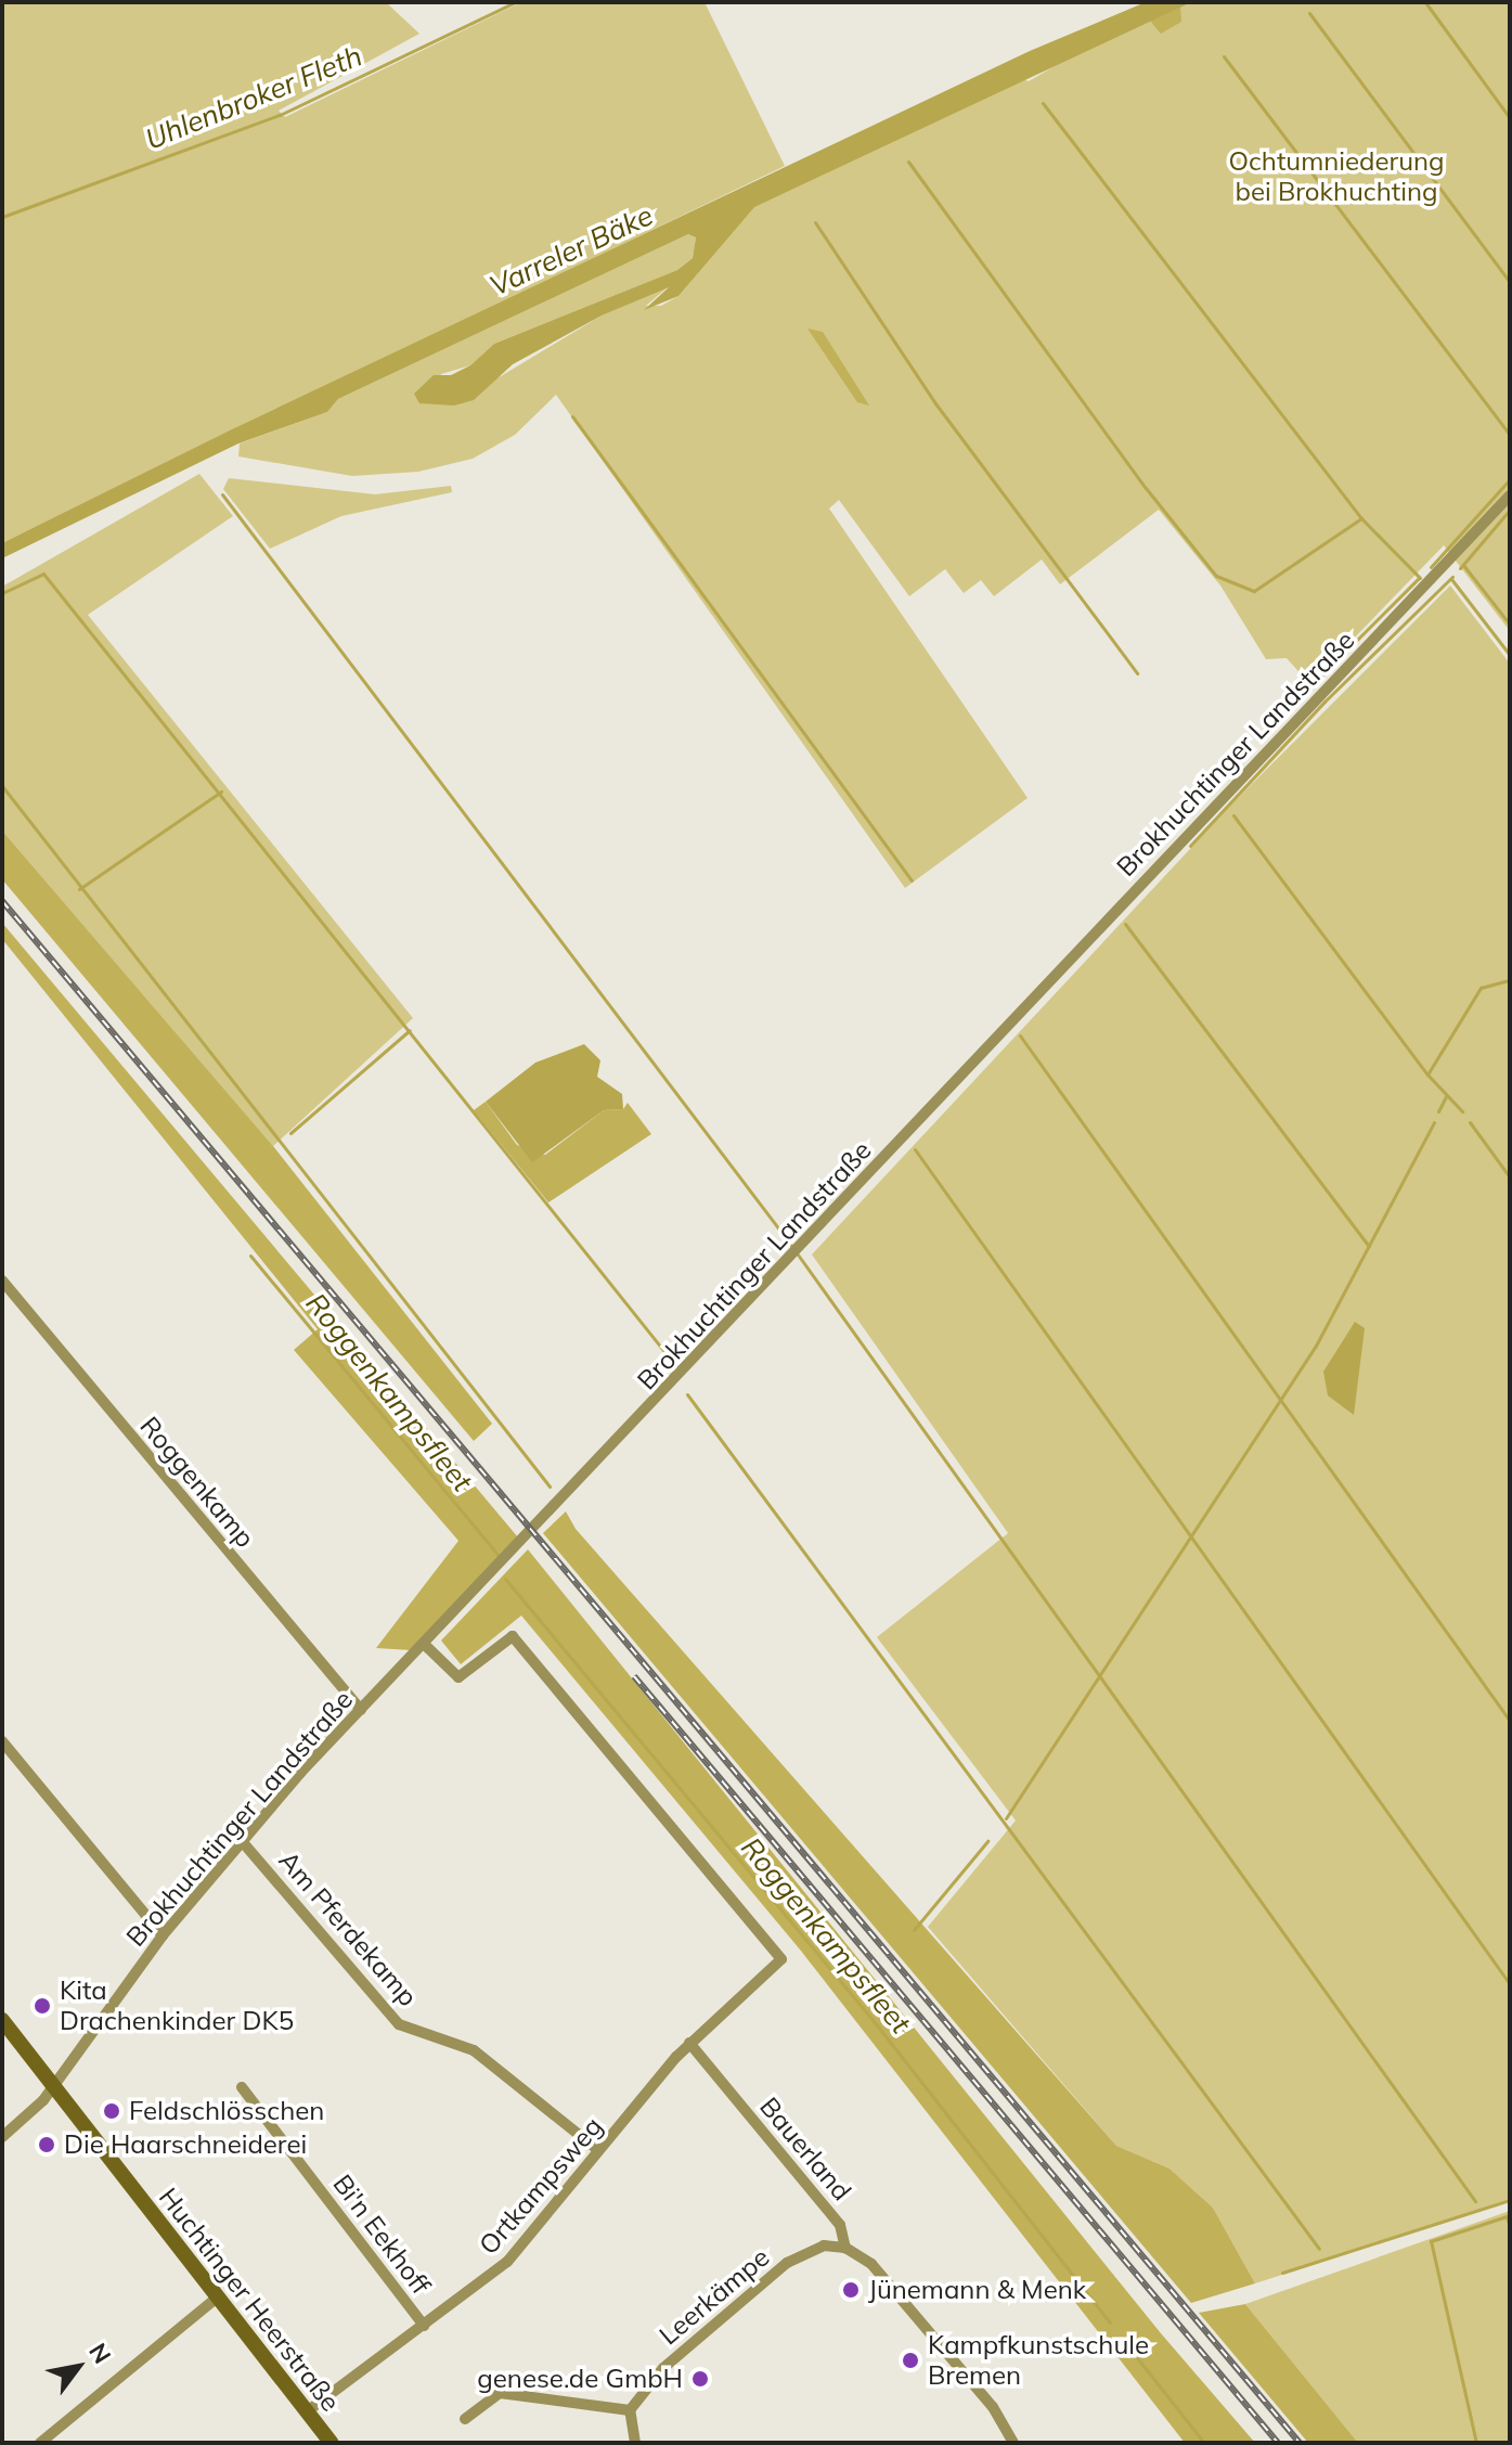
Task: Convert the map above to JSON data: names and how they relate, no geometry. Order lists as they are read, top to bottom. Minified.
{"streets":{"main road":["Huchtinger Heerstraße"],"street":["Brokhuchtinger Landstraße","Roggenkamp","Am Pferdekamp","Bauerland","Ortkampsweg","Bi'n Eekhoff","Leerkämpe"]},"crossings":[["Brokhuchtinger Landstraße","Roggenkamp"],["Brokhuchtinger Landstraße","Am Pferdekamp"],["Brokhuchtinger Landstraße","Ortkampsweg"],["Brokhuchtinger Landstraße","Huchtinger Heerstraße"],["Am Pferdekamp","Ortkampsweg"],["Bauerland","Ortkampsweg"],["Bauerland","Leerkämpe"],["Ortkampsweg","Bi'n Eekhoff"],["Ortkampsweg","Huchtinger Heerstraße"]],"water":["Uhlenbroker Fleth","Varreler Bäke","Roggenkampsfleet"],"parks":["Ochtumniederung bei Brokhuchting"],"places":["Kita Drachenkinder DK5","Feldschlösschen","Die Haarschneiderei","Jünemann & Menk","Kampfkunstschule Bremen","genese.de GmbH"],"north":"top right"}
